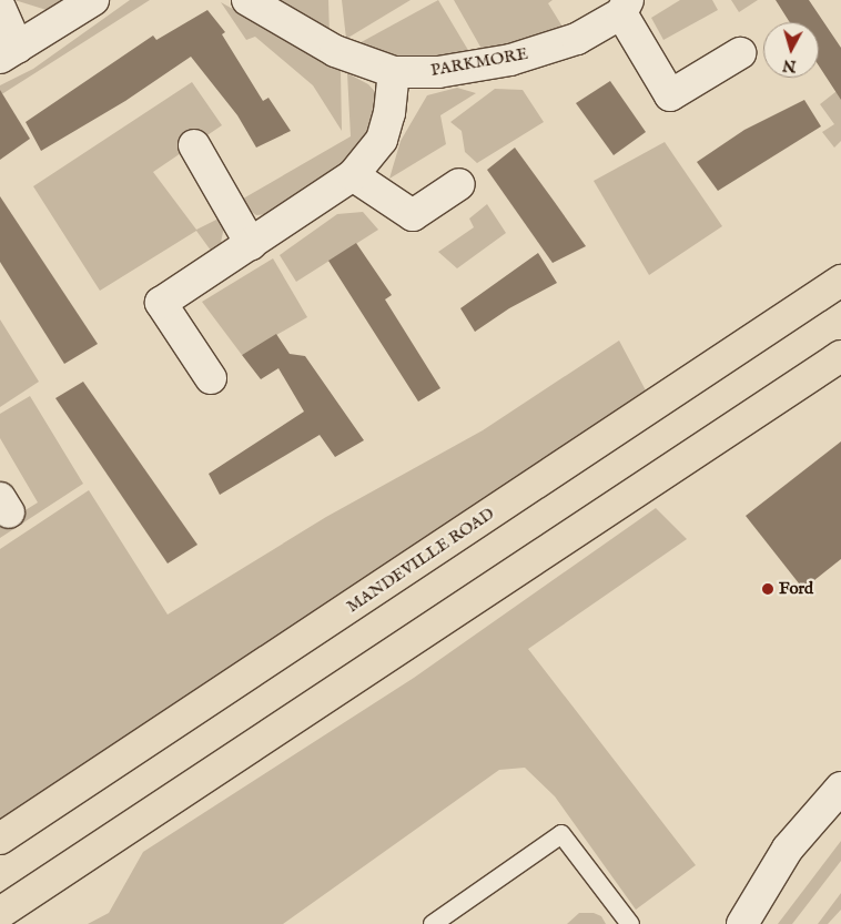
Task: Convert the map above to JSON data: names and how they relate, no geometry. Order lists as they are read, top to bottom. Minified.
{"streets":{"main road":["MANDEVILLE ROAD"],"street":["PARKMORE"]},"places":["Ford"],"north":"bottom"}
